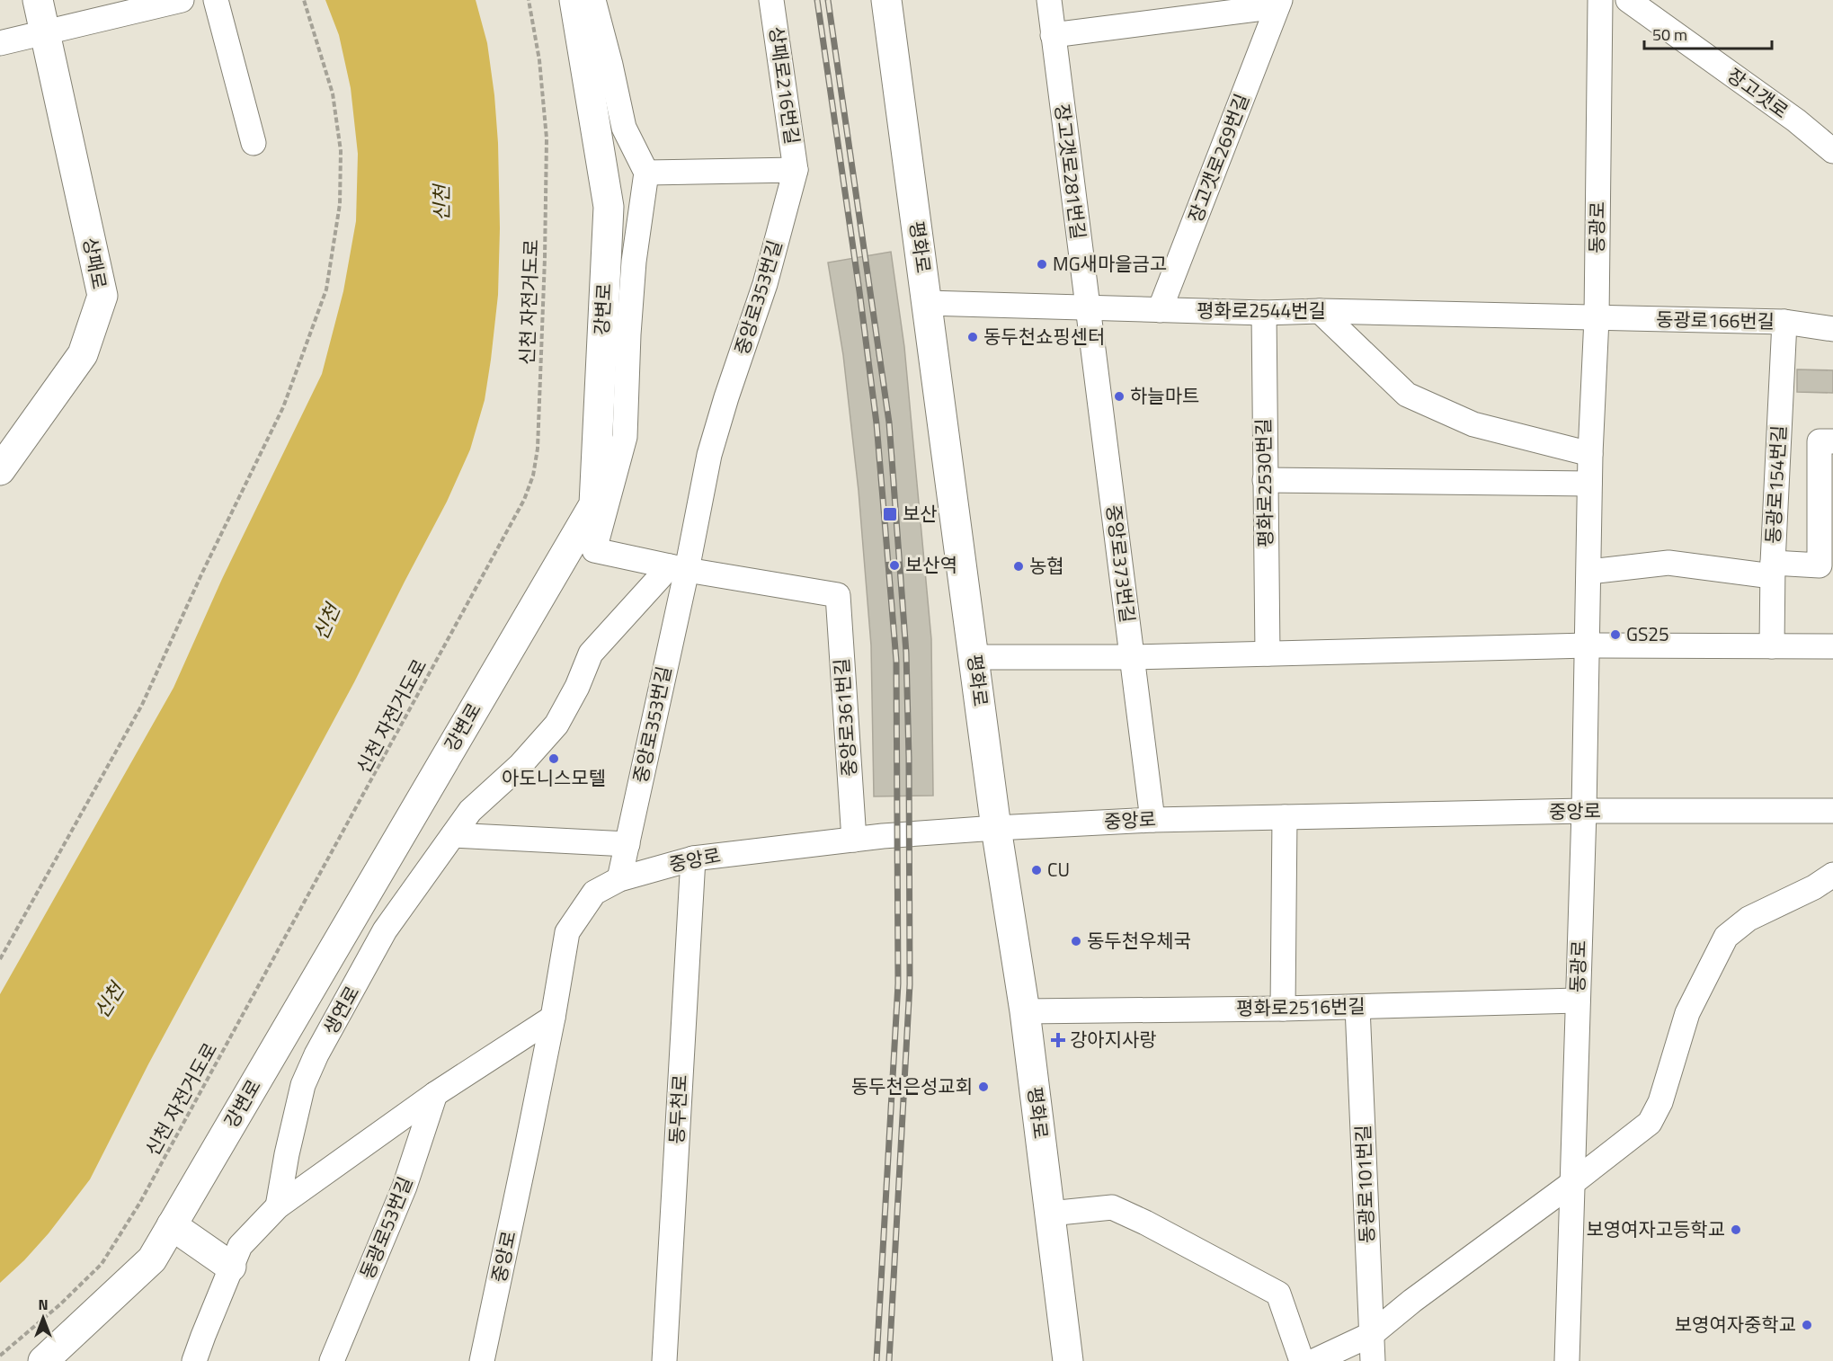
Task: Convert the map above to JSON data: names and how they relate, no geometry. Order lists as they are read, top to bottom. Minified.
{"streets":{"main road":["평화로","상패로","강변로"],"street":["상패로216번길","장고갯로","장고갯로269번길","장고갯로281번길","동광로","중앙로353번길","평화로2544번길","동광로166번길","평화로2530번길","동광로154번길","중앙로373번길","중앙로361번길","중앙로","평화로2516번길","생연로","동두천로","동광로101번길","동광로53번길"],"path":["신천 자전거도로"]},"crossings":[["상패로216번길","중앙로353번길"],["장고갯로269번길","장고갯로281번길"],["장고갯로269번길","평화로2544번길"],["장고갯로281번길","평화로2544번길"],["장고갯로281번길","중앙로373번길"],["동광로","평화로2544번길"],["동광로","동광로166번길"],["동광로","중앙로"],["동광로","평화로2516번길"],["평화로","평화로2544번길"],["평화로","중앙로"],["평화로","평화로2516번길"],["중앙로353번길","중앙로361번길"],["중앙로353번길","중앙로"],["평화로2544번길","동광로166번길"],["평화로2544번길","평화로2530번길"],["평화로2544번길","중앙로373번길"],["동광로166번길","동광로154번길"],["중앙로373번길","중앙로"],["중앙로361번길","중앙로"],["중앙로","동두천로"],["평화로2516번길","동광로101번길"]],"water":["신천"],"places":{"other":["MG새마을금고","동두천쇼핑센터","하늘마트","보산역","농협","GS25","아도니스모텔","CU","동두천우체국","동두천은성교회","보영여자고등학교","보영여자중학교"],"transit":["보산"],"health":["강아지사랑"]},"scale_bar":"50 m","north":"top"}
